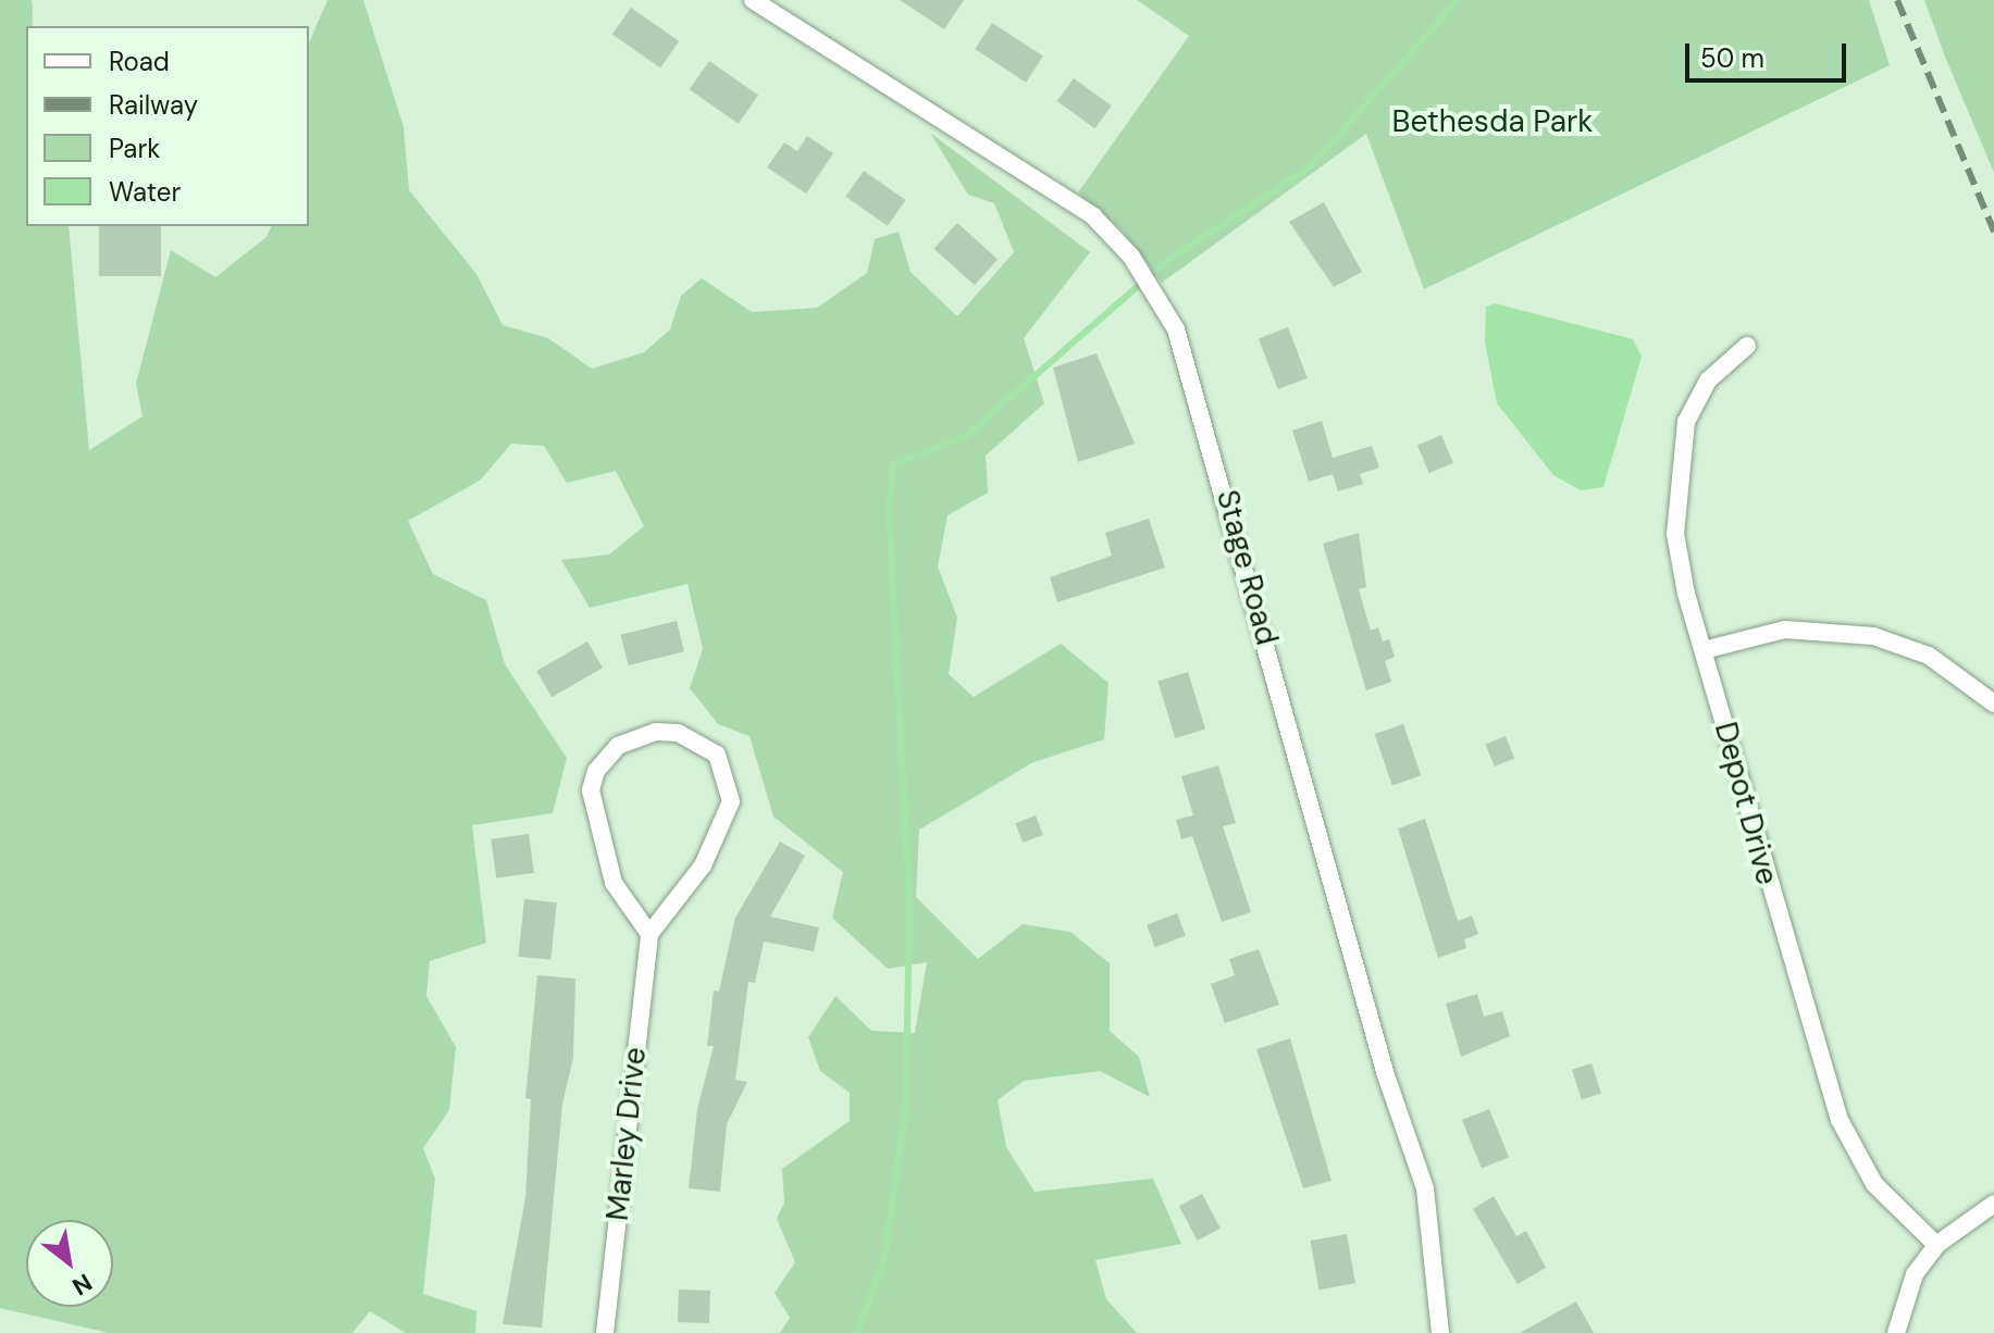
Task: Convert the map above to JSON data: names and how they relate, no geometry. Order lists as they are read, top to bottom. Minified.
{"streets":{"street":["Stage Road","Depot Drive","Marley Drive"]},"parks":["Bethesda Park"],"legend":["Road","Railway","Park","Water"],"scale_bar":"50 m","north":"bottom right"}
